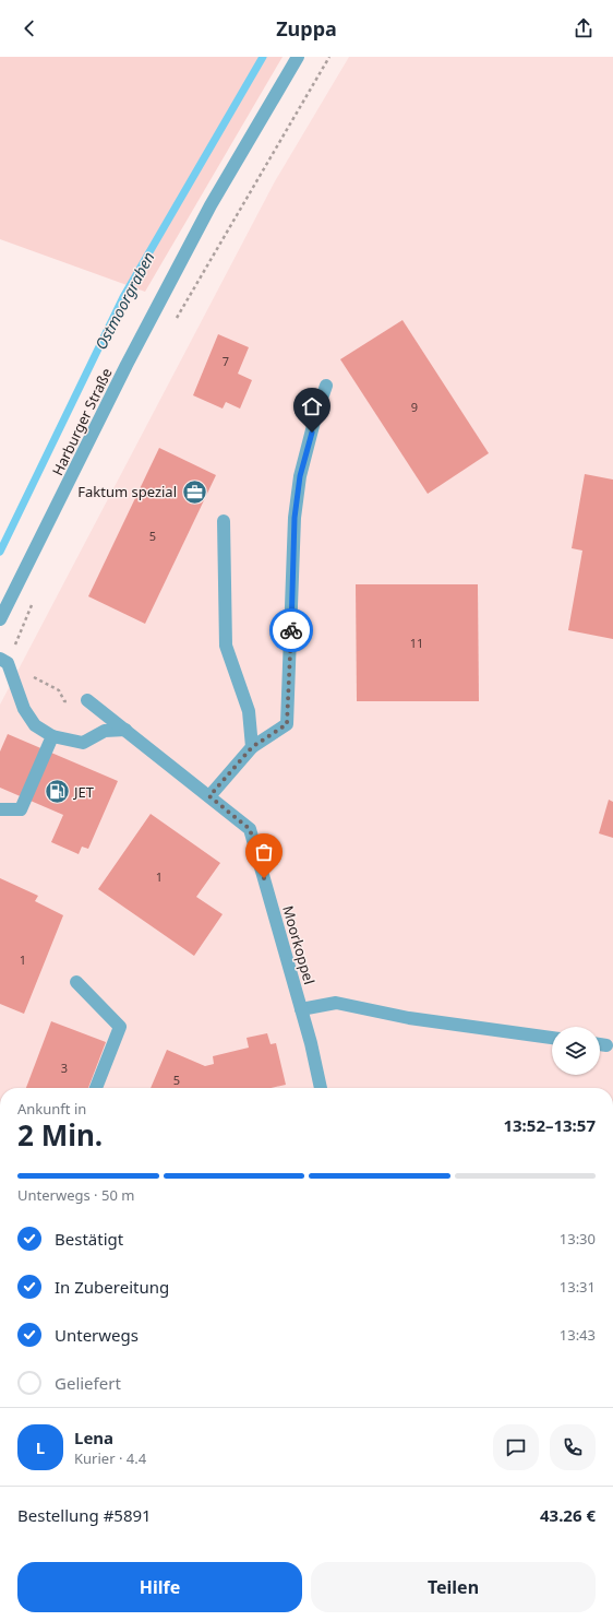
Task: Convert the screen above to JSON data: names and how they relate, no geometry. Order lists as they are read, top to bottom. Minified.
{"streets":{"street":["Harburger Straße","Moorkoppel"]},"water":["Ostmoorgraben"],"places":{"office":["Faktum spezial"],"fuel station":["JET"]},"house_numbers":["7","9","5","11","1","1","3","5"],"page":{"header":"Zuppa","heading":["2 Min.","Ankunft in","13:52–13:57"],"panel":["Lena","Kurier · 4.4","Bestellung #5891","43.26 €"],"bar":"Unterwegs · 50 m","list":[["Bestätigt","13:30"],["In Zubereitung","13:31"],["Unterwegs","13:43"],"Geliefert"],"round":"L","buttons":["Hilfe","Teilen"]}}
